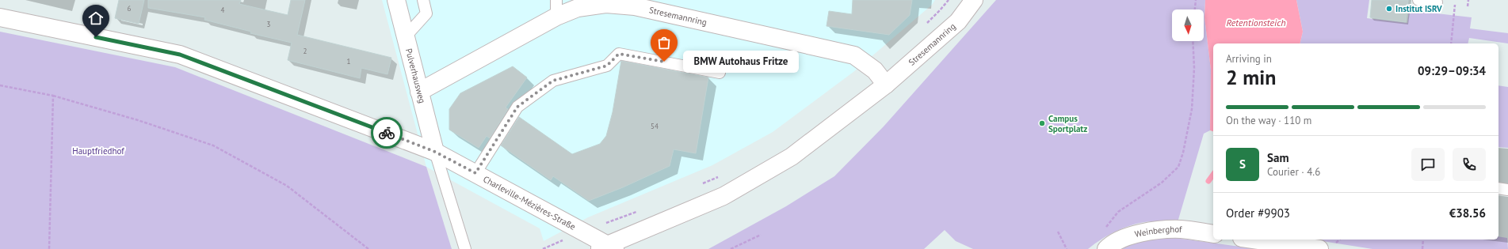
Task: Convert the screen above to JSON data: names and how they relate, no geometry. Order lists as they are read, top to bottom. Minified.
{"streets":{"street":["Stresemannring","Pulverhausweg","Charleville-Mézières-Straße","Weinberghof"]},"crossings":[["Stresemannring","Pulverhausweg"],["Stresemannring","Charleville-Mézières-Straße"],["Pulverhausweg","Charleville-Mézières-Straße"]],"water":["Retentionsteich"],"parks":["Hauptfriedhof"],"places":["Institut ISRV","BMW Autohaus Fritze","Campus Sportplatz"],"house_numbers":["6","4","3","2","1","54"],"north":"bottom","page":{"heading":["2 min","Arriving in","09:29–09:34"],"panel":["Sam","Courier · 4.6","Order #9903","€38.56"],"bubble":"BMW Autohaus Fritze","bar":"On the way · 110 m","round":"S"}}
